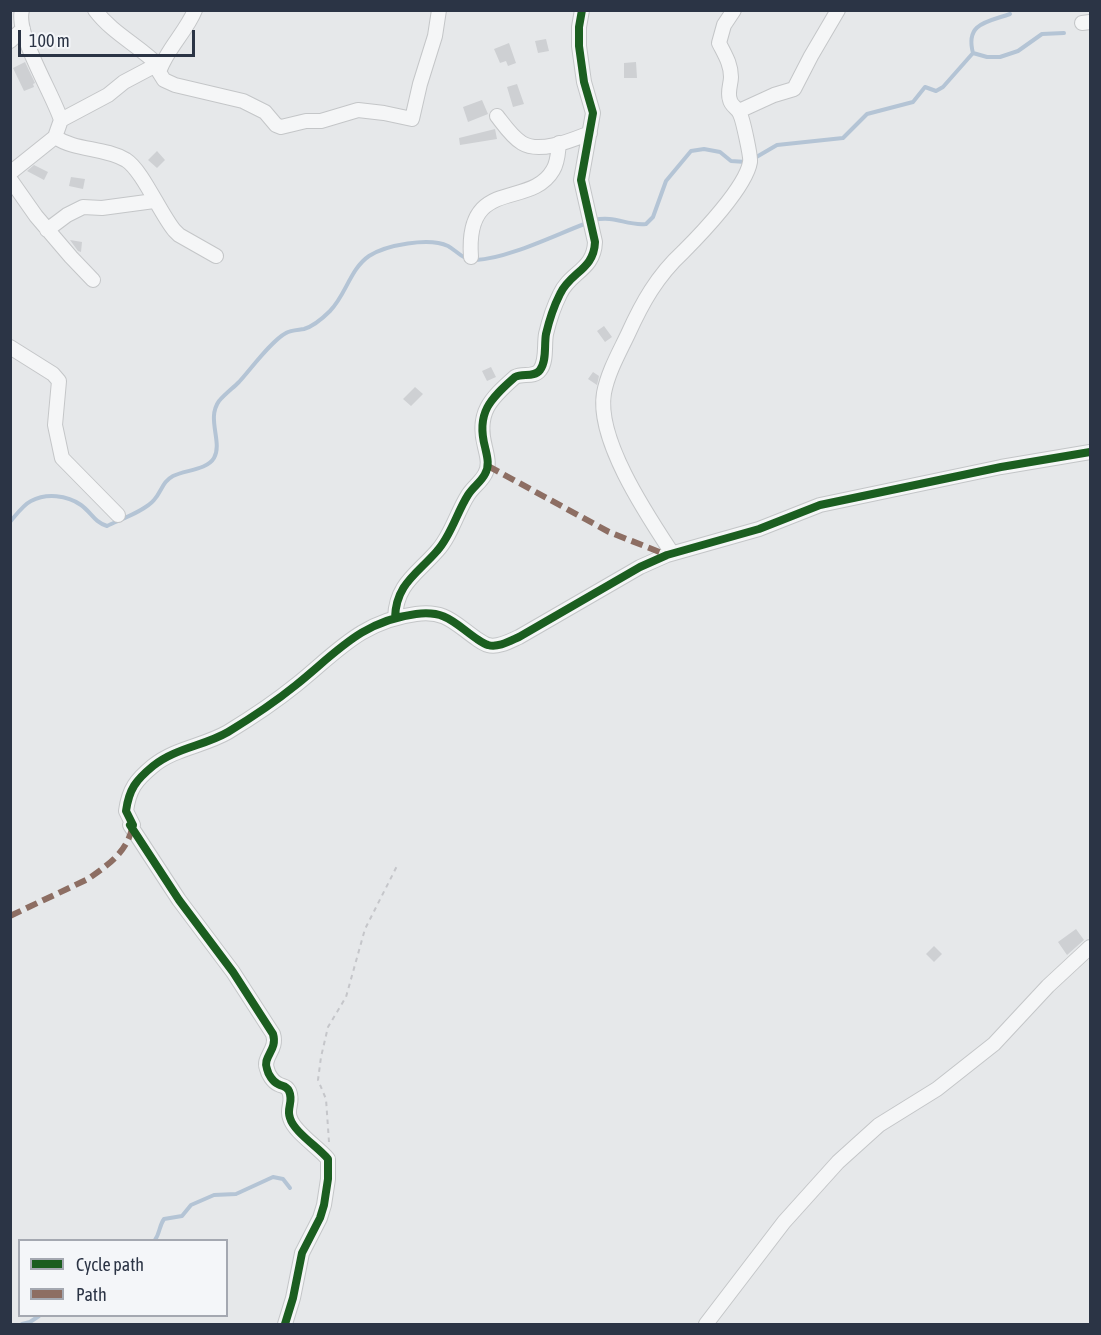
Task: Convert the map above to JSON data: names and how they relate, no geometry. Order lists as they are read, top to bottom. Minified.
{"legend":["Cycle path","Path"],"scale_bar":"100 m"}
